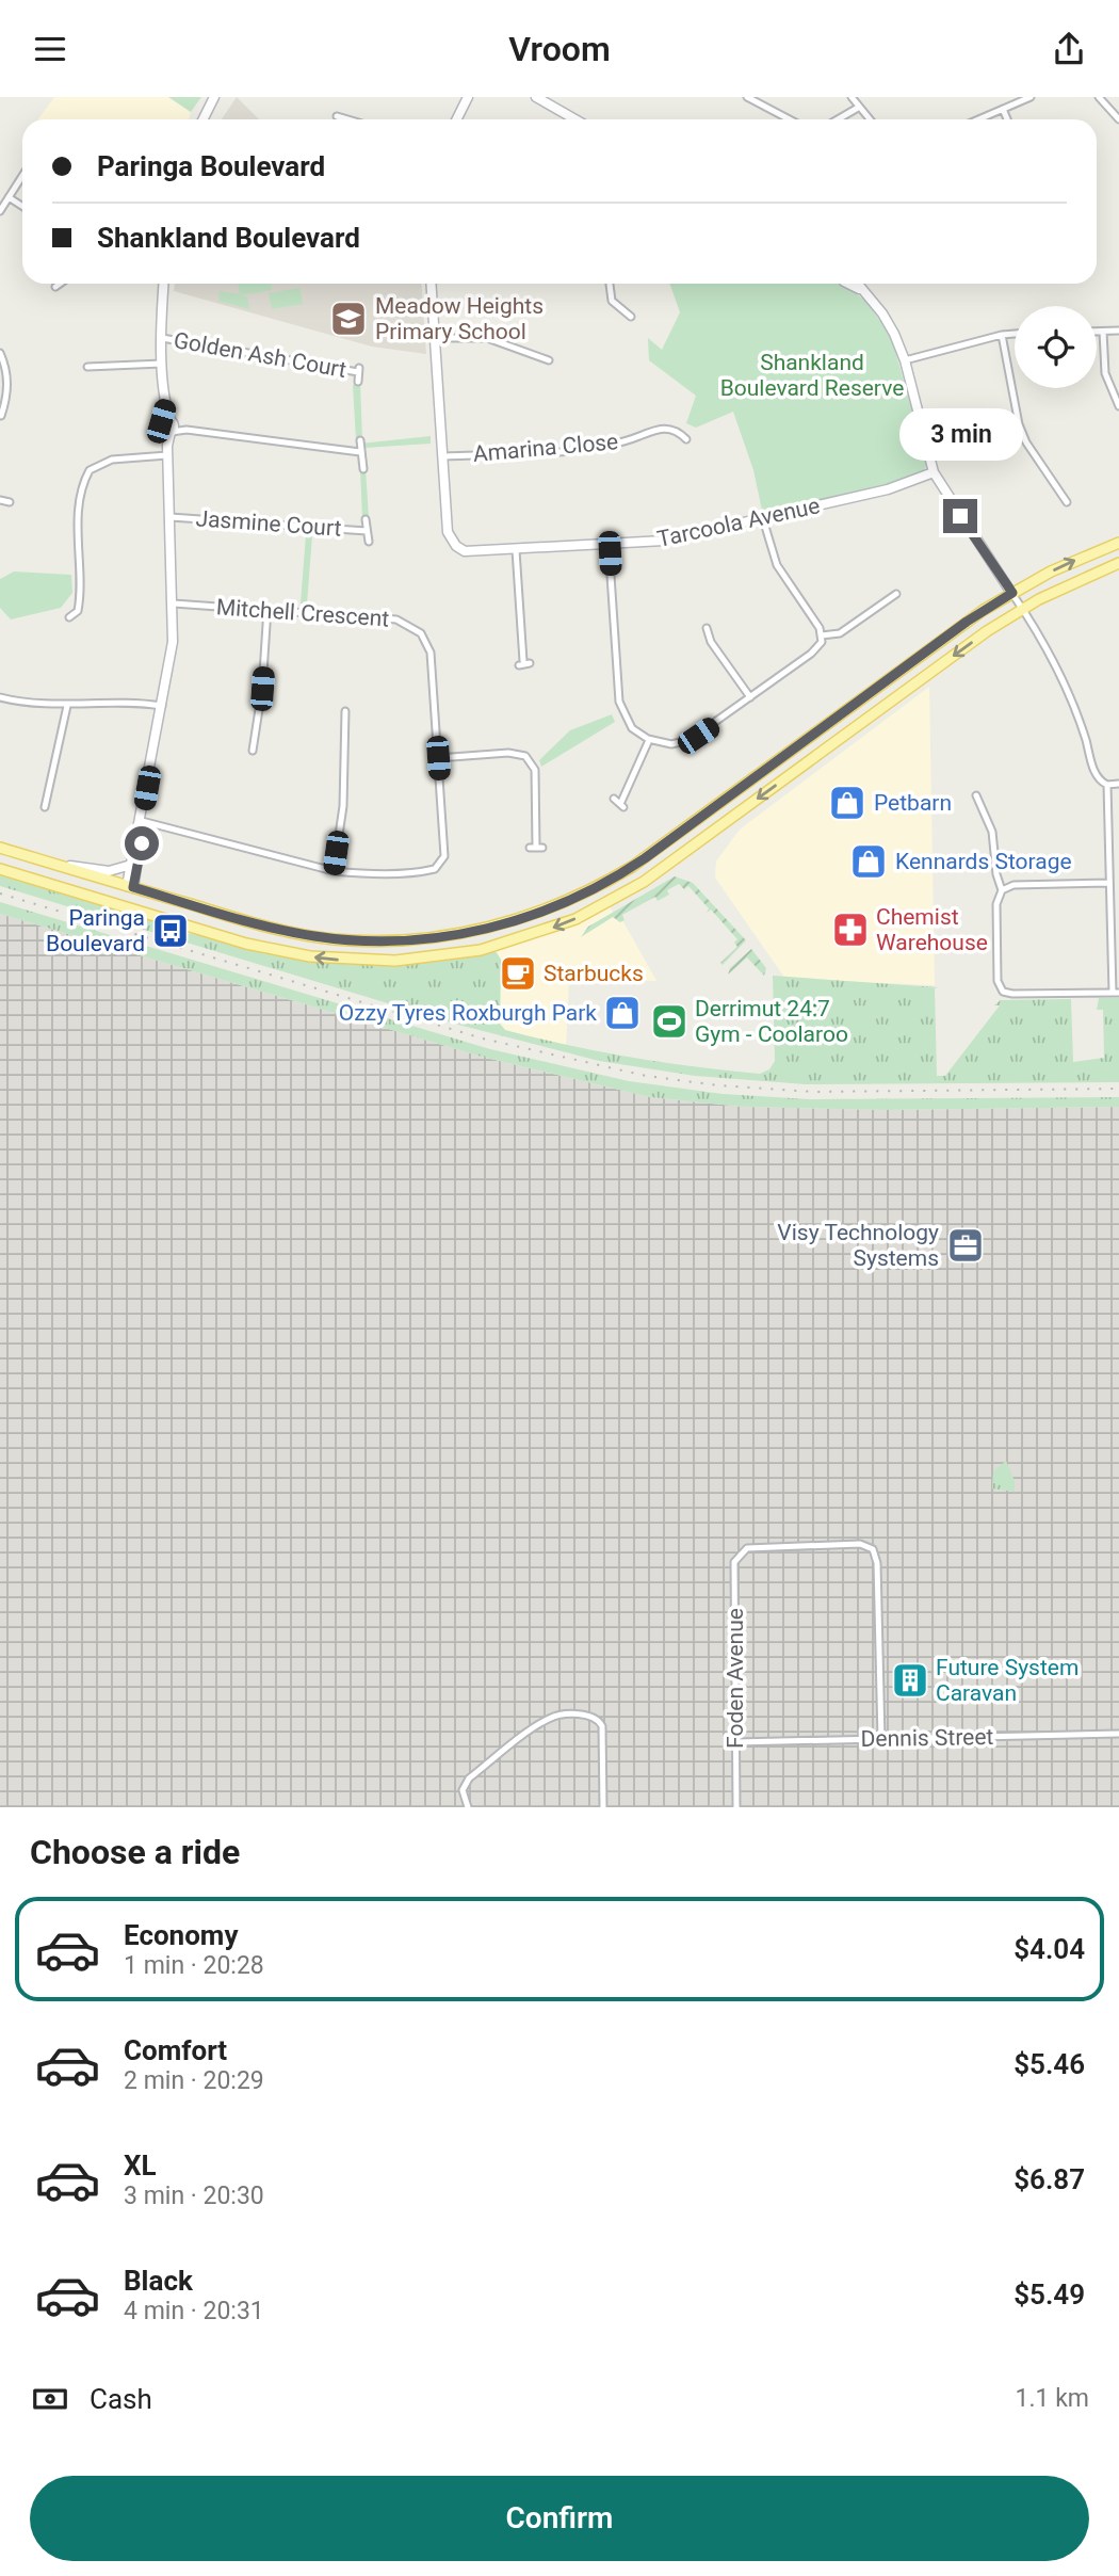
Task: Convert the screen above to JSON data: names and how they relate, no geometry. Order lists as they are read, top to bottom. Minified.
{"streets":{"street":["Golden Ash Court","Amarina Close","Tarcoola Avenue","Jasmine Court","Mitchell Crescent","Foden Avenue","Dennis Street"]},"crossings":[["Amarina Close","Tarcoola Avenue"],["Foden Avenue","Dennis Street"]],"parks":["Shankland Boulevard Reserve"],"places":{"school or university":["Meadow Heights Primary School"],"shop":["Petbarn","Kennards Storage","Ozzy Tyres Roxburgh Park"],"pharmacy":["Chemist Warehouse"],"bus stop":["Paringa Boulevard"],"cafe":["Starbucks"],"sports":["Derrimut 24:7 Gym - Coolaroo"],"office":["Visy Technology Systems"],"building":["Future System Caravan"]},"page":{"header":"Vroom","banner":["Paringa Boulevard","Shankland Boulevard"],"bubble":"3 min","heading":"Choose a ride","list":[{"name":"Economy","note":"1 min · 20:28","value":"$4.04"},{"name":"Comfort","note":"2 min · 20:29","value":"$5.46"},{"name":"XL","note":"3 min · 20:30","value":"$6.87"},{"name":"Black","note":"4 min · 20:31","value":"$5.49"}],"pay":["Cash","1.1 km"],"buttons":"Confirm"}}
